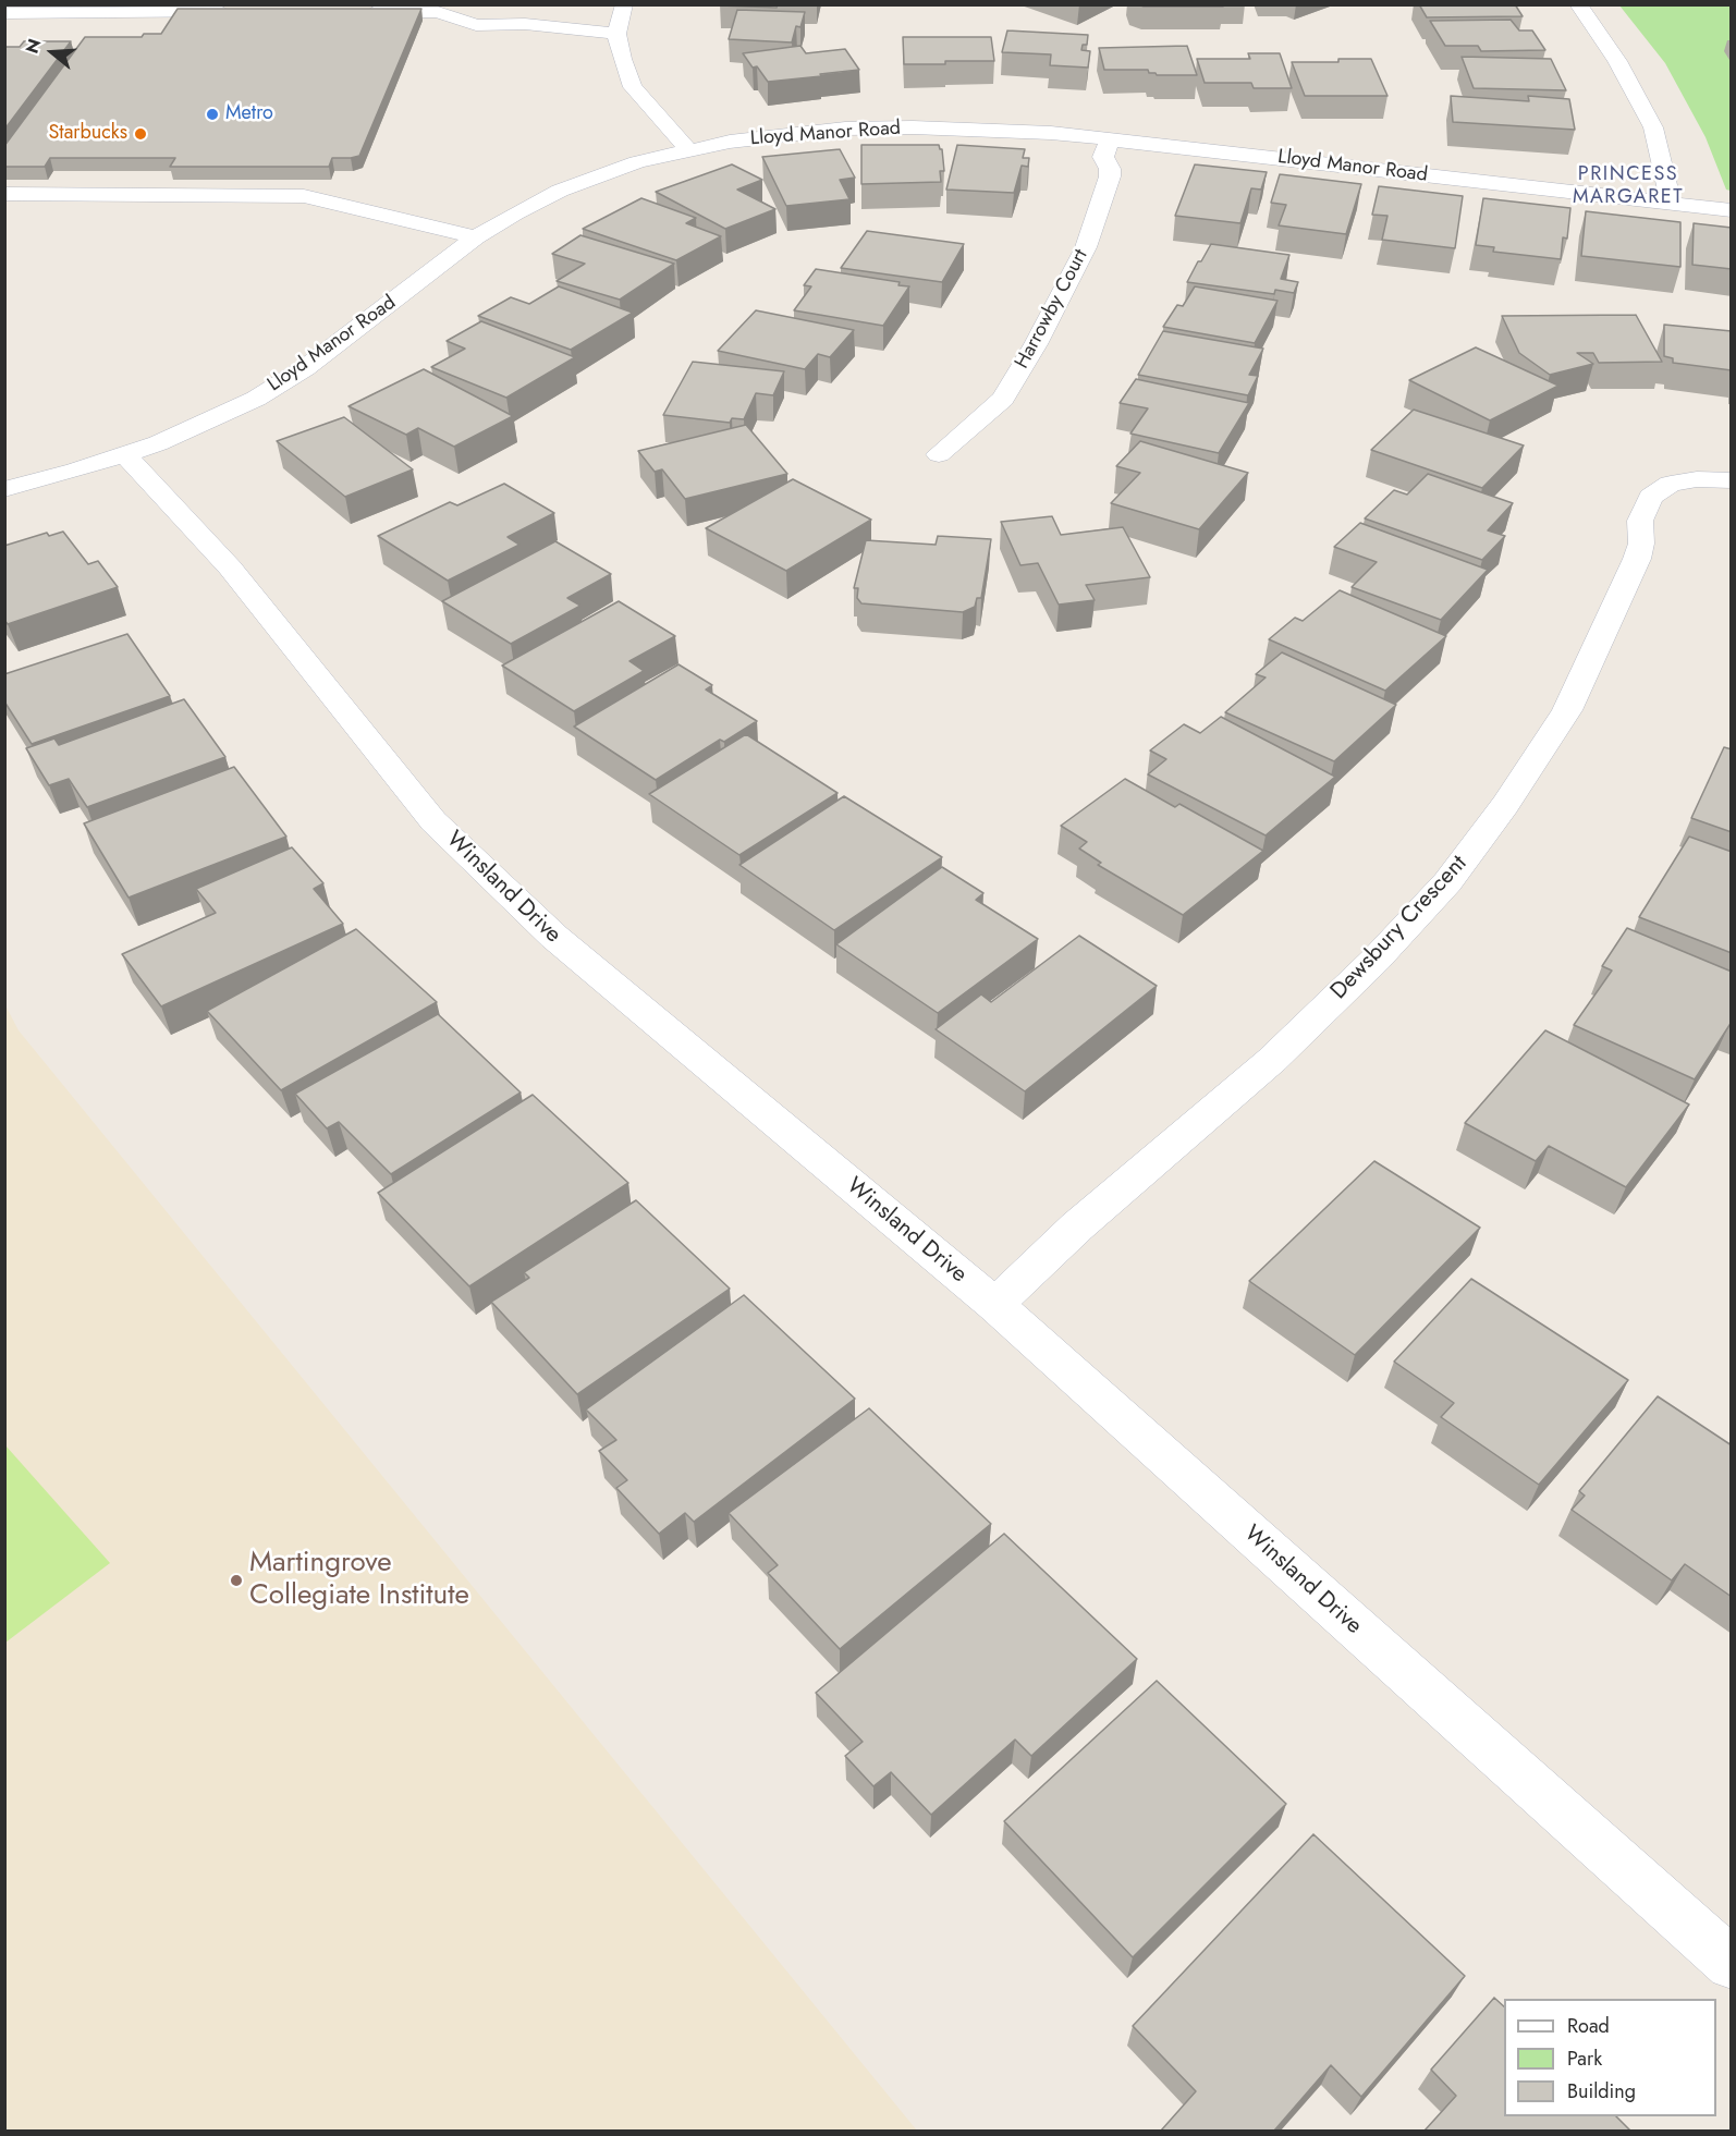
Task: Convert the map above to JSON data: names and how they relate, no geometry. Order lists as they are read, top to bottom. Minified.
{"streets":{"street":["Lloyd Manor Road","Harrowby Court","Winsland Drive","Dewsbury Crescent"]},"crossings":[["Lloyd Manor Road","Harrowby Court"],["Lloyd Manor Road","Winsland Drive"],["Winsland Drive","Dewsbury Crescent"]],"districts":["PRINCESS MARGARET"],"places":["Metro","Starbucks","Martingrove Collegiate Institute"],"legend":["Road","Park","Building"],"north":"left"}
